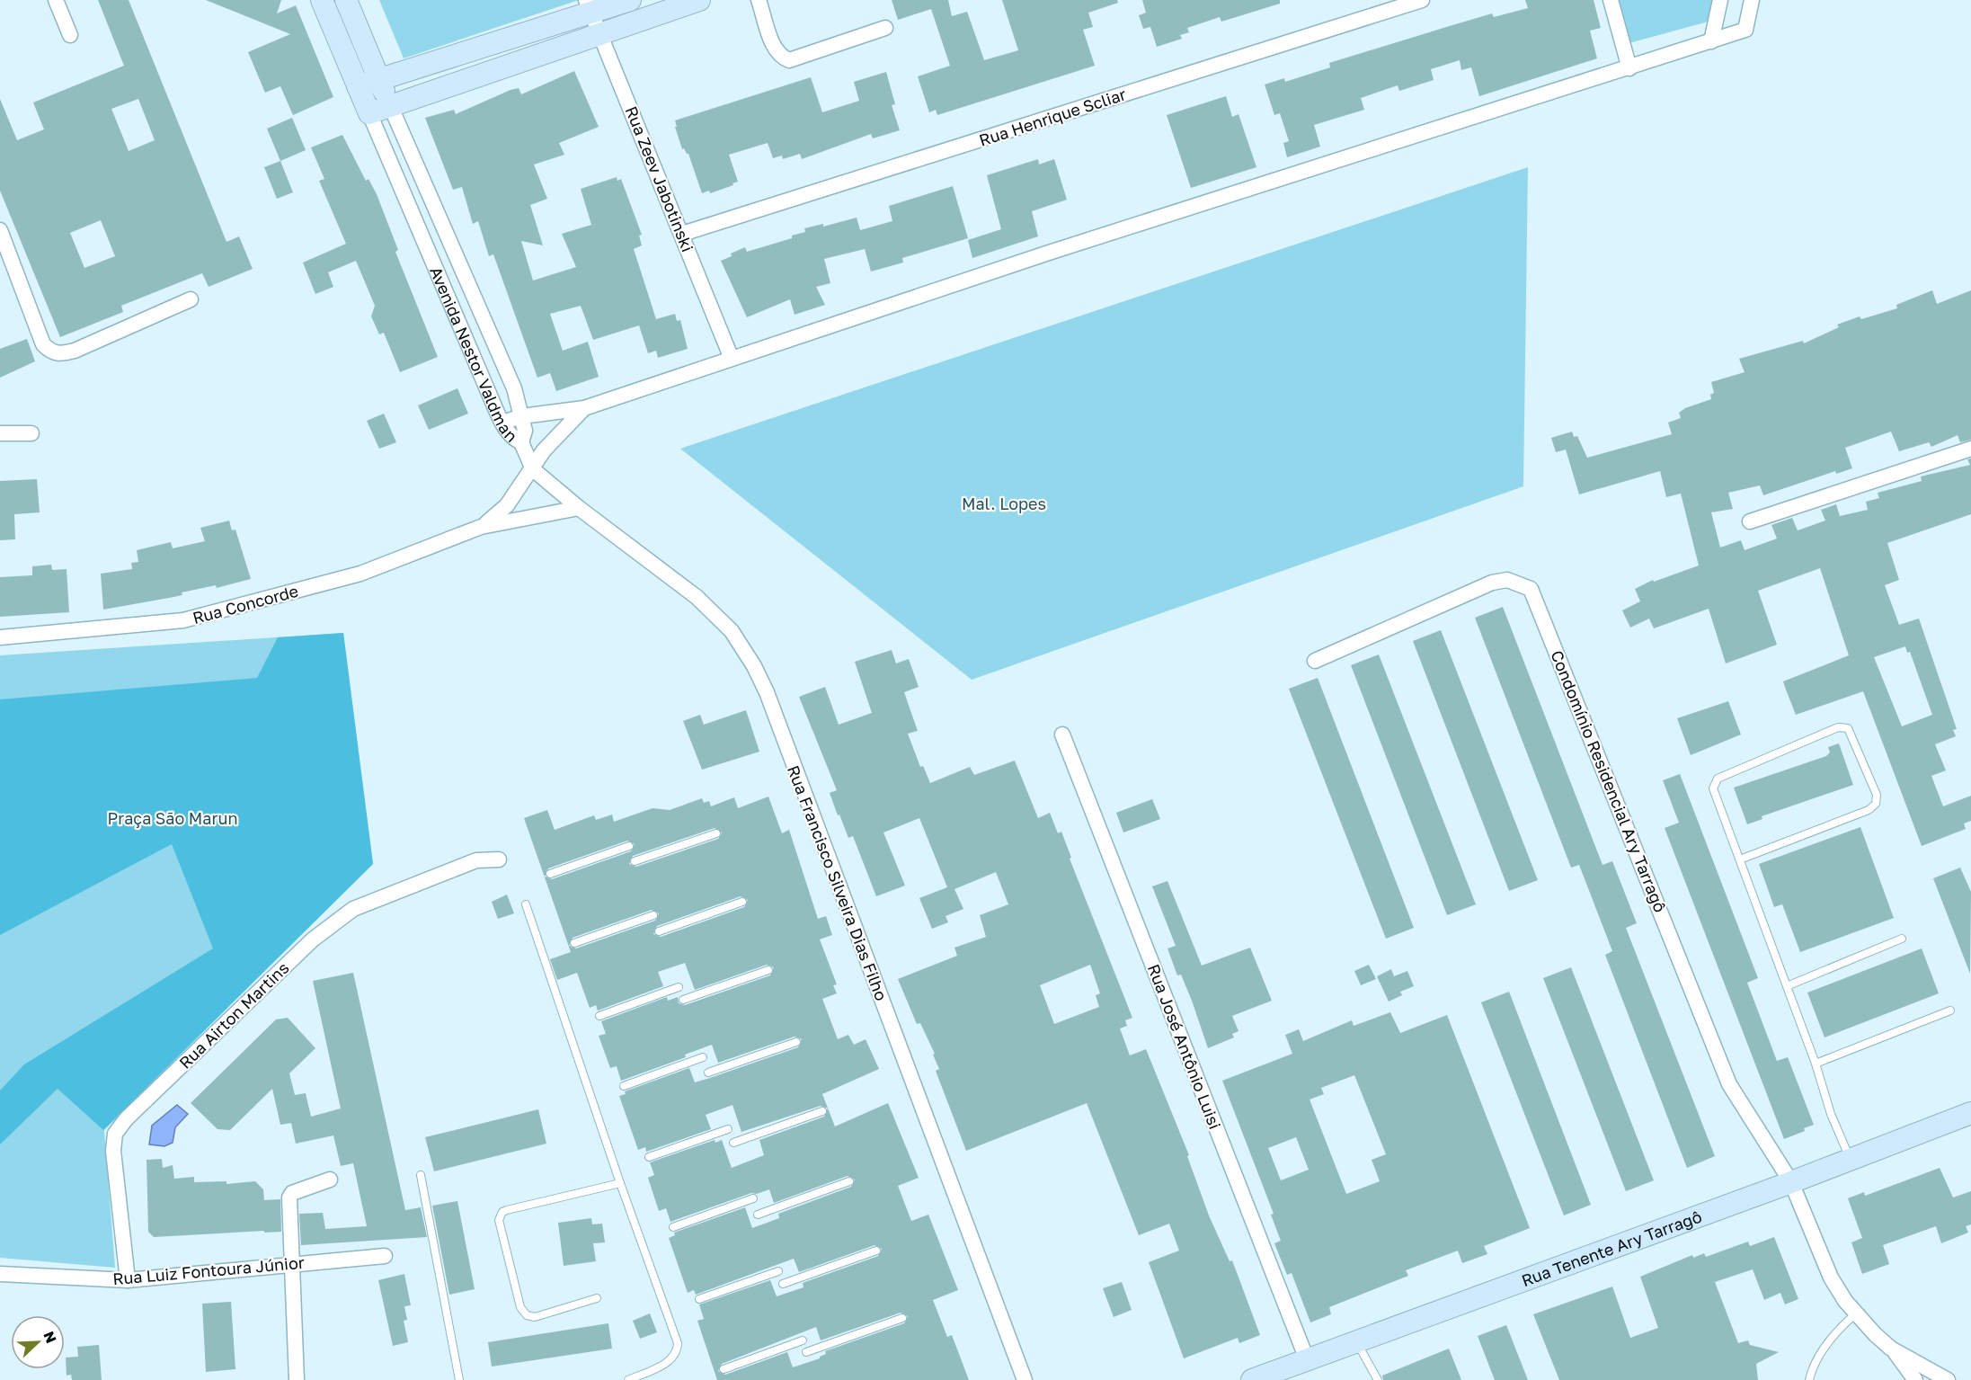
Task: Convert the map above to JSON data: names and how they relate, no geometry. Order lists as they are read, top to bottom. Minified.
{"streets":{"main road":["Avenida Nestor Valdman","Rua Tenente Ary Tarragô"],"street":["Rua Henrique Scliar","Rua Zeev Jabotinski","Rua Concorde","Condomínio Residencial Ary Tarragô","Rua Francisco Silveira Dias Filho","Rua Airton Martins","Rua José Antônio Luisi","Rua Luiz Fontoura Júnior"]},"crossings":[["Rua Henrique Scliar","Rua Zeev Jabotinski"],["Rua Concorde","Rua Francisco Silveira Dias Filho"],["Condomínio Residencial Ary Tarragô","Rua Tenente Ary Tarragô"],["Rua Airton Martins","Rua Luiz Fontoura Júnior"],["Rua José Antônio Luisi","Rua Tenente Ary Tarragô"]],"parks":["Mal. Lopes","Praça São Marun"],"north":"top right"}
